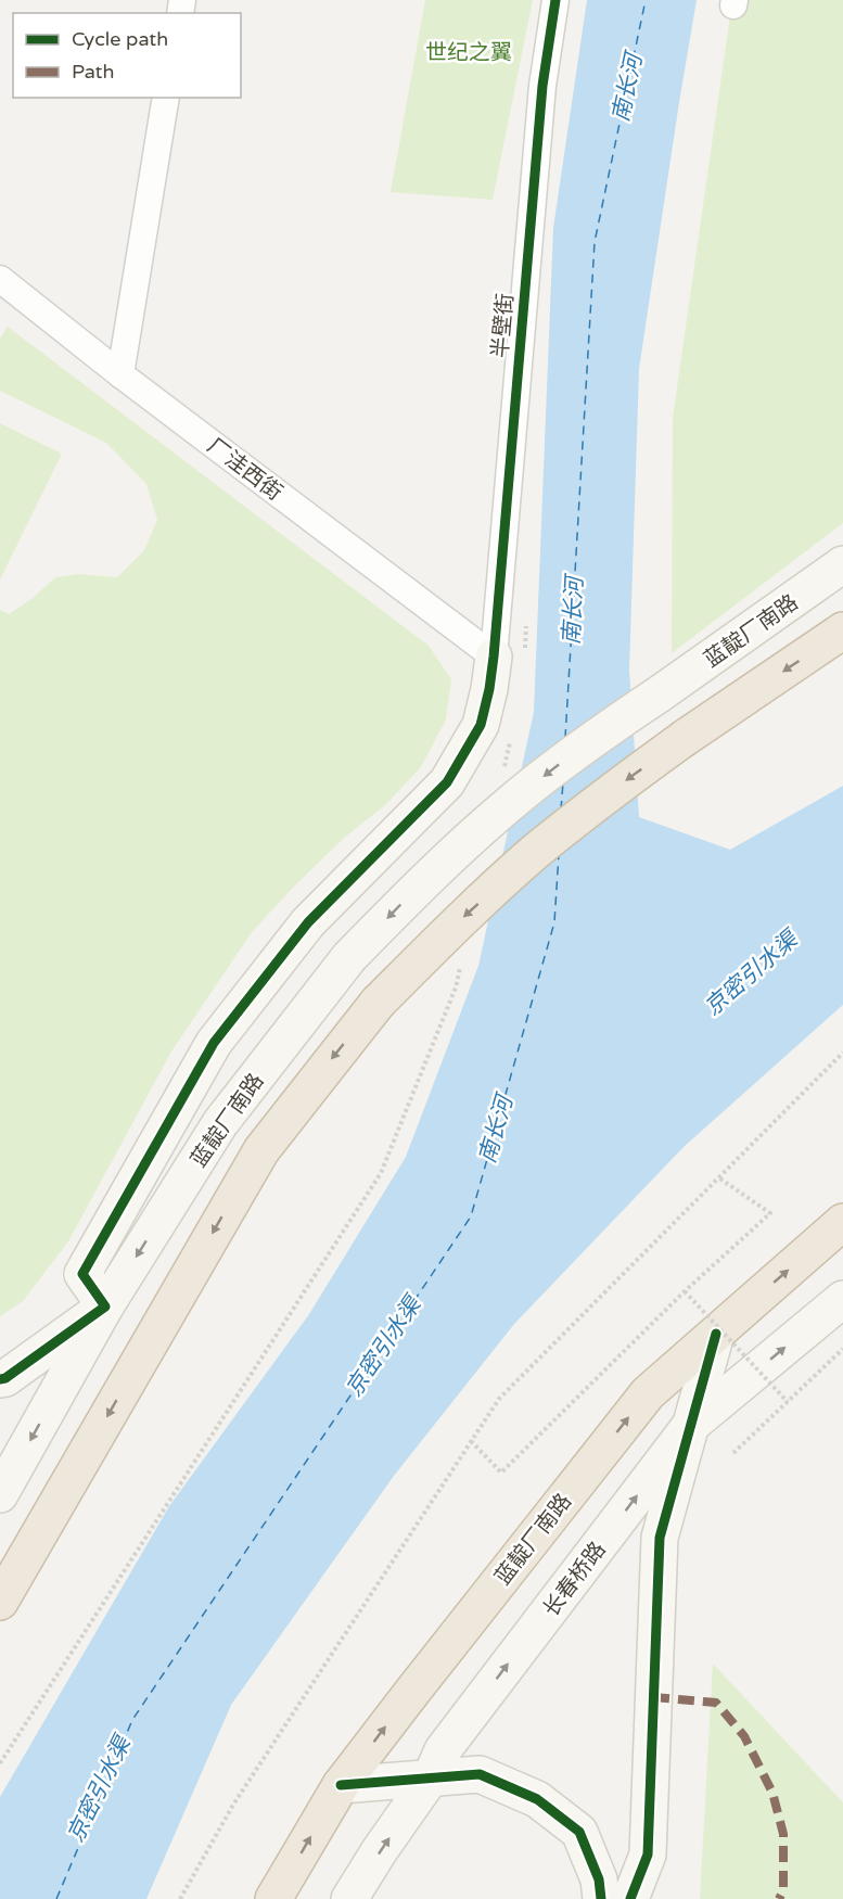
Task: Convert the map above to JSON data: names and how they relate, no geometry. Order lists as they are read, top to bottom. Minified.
{"streets":{"highway":["蓝靛厂南路"],"street":["半壁街","厂洼西街","长春桥路"]},"crossings":[["半壁街","厂洼西街"]],"one_way":["长春桥路"],"water":["南长河","京密引水渠"],"parks":["世纪之翼"],"legend":["Cycle path","Path"]}
